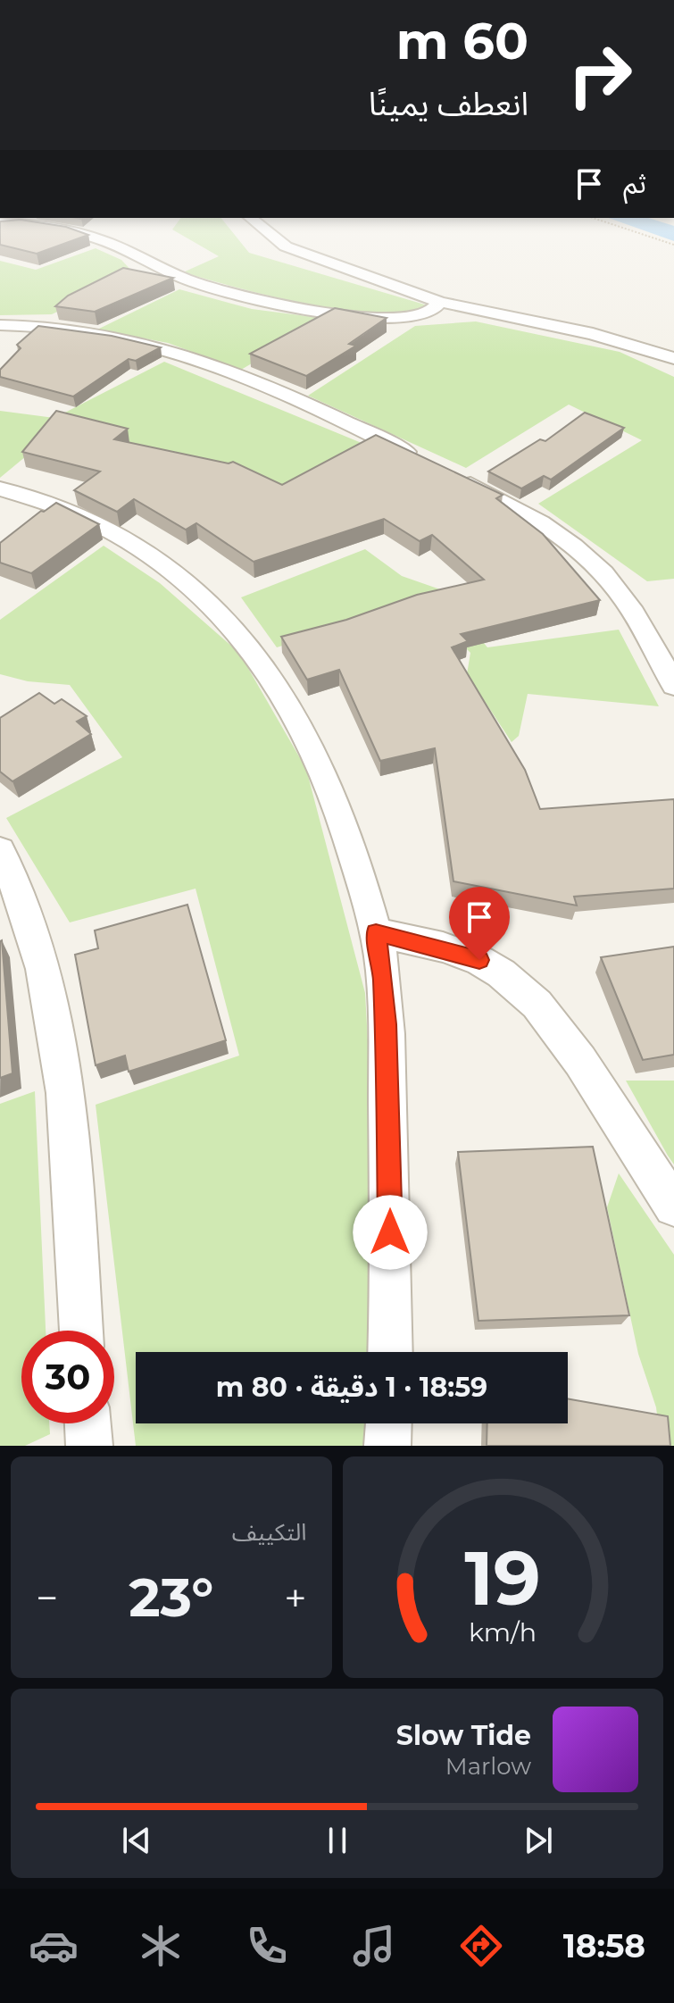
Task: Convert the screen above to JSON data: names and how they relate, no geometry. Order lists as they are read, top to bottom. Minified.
{"page":{"turn":["60 m","انعطف يمينًا"],"then":"ثم","limit":"30","trip":"18:59 · 1 دقيقة · 80 m","tile":"التكييف","heat":["−","23°","+"],"song":["Slow Tide","Marlow"],"tabs":"18:58","gauge":["19","km/h"]}}
